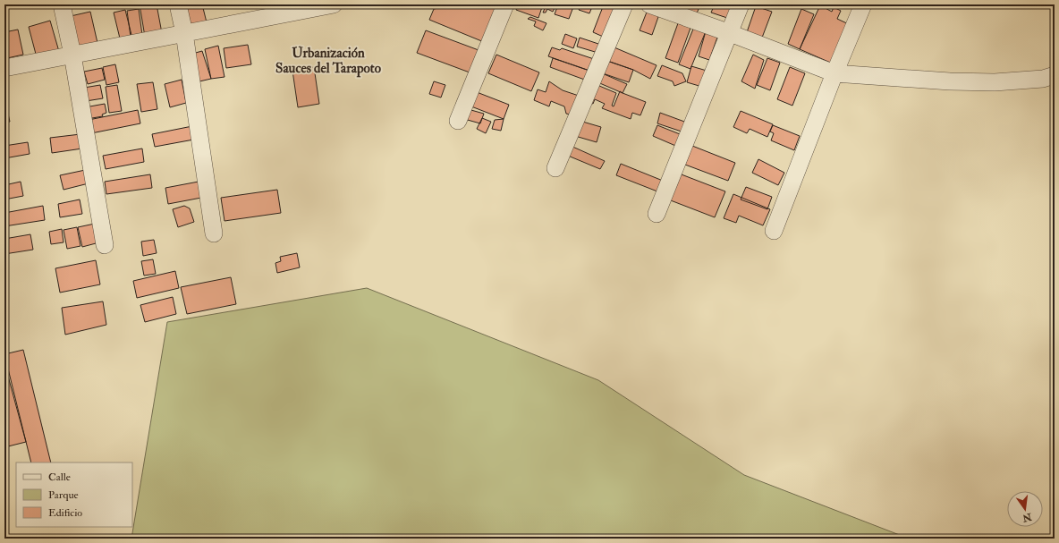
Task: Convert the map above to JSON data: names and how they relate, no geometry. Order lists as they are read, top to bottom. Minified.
{"districts":["Urbanización Sauces del Tarapoto"],"legend":["Calle","Parque","Edificio"],"north":"bottom"}
